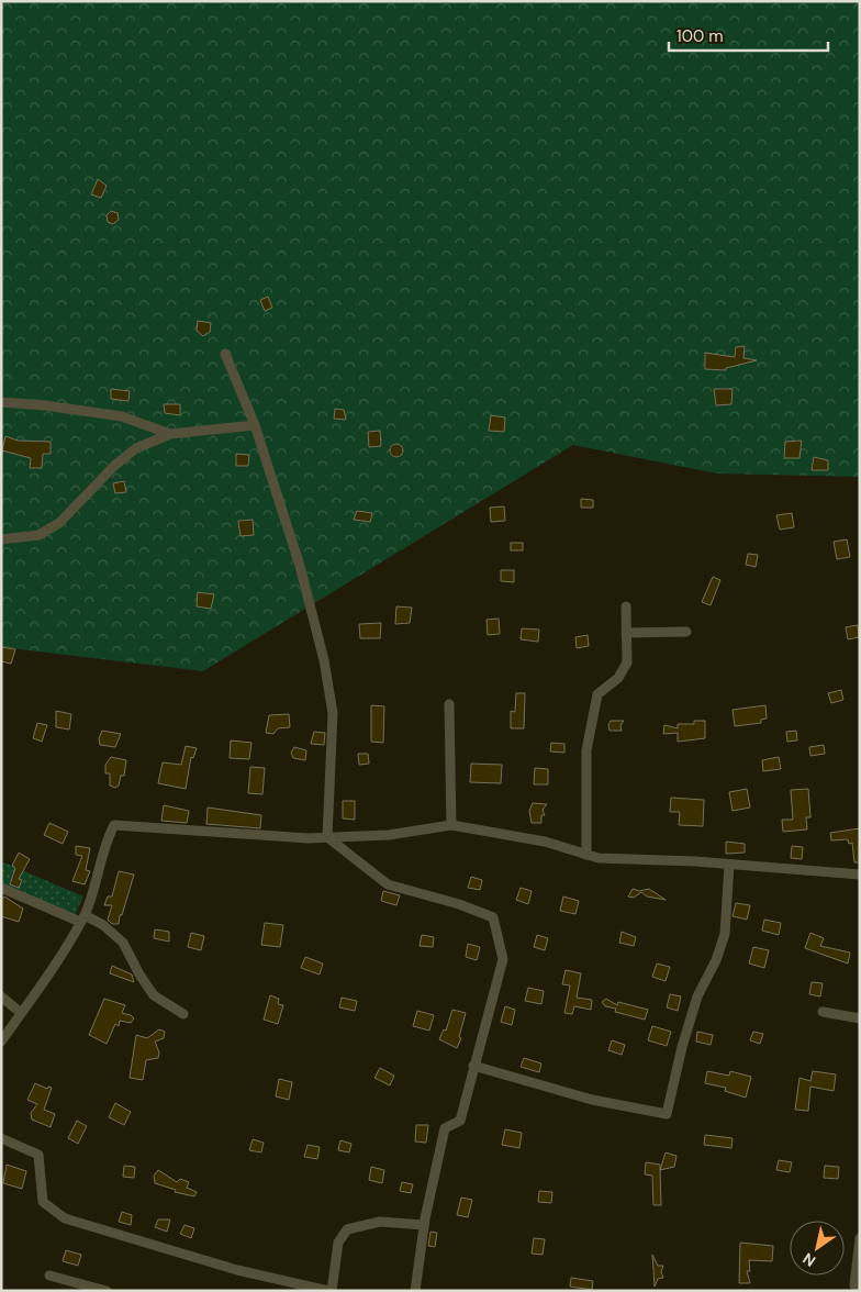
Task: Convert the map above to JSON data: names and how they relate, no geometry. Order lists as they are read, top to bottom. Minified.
{"scale_bar":"100 m","north":"bottom left"}
